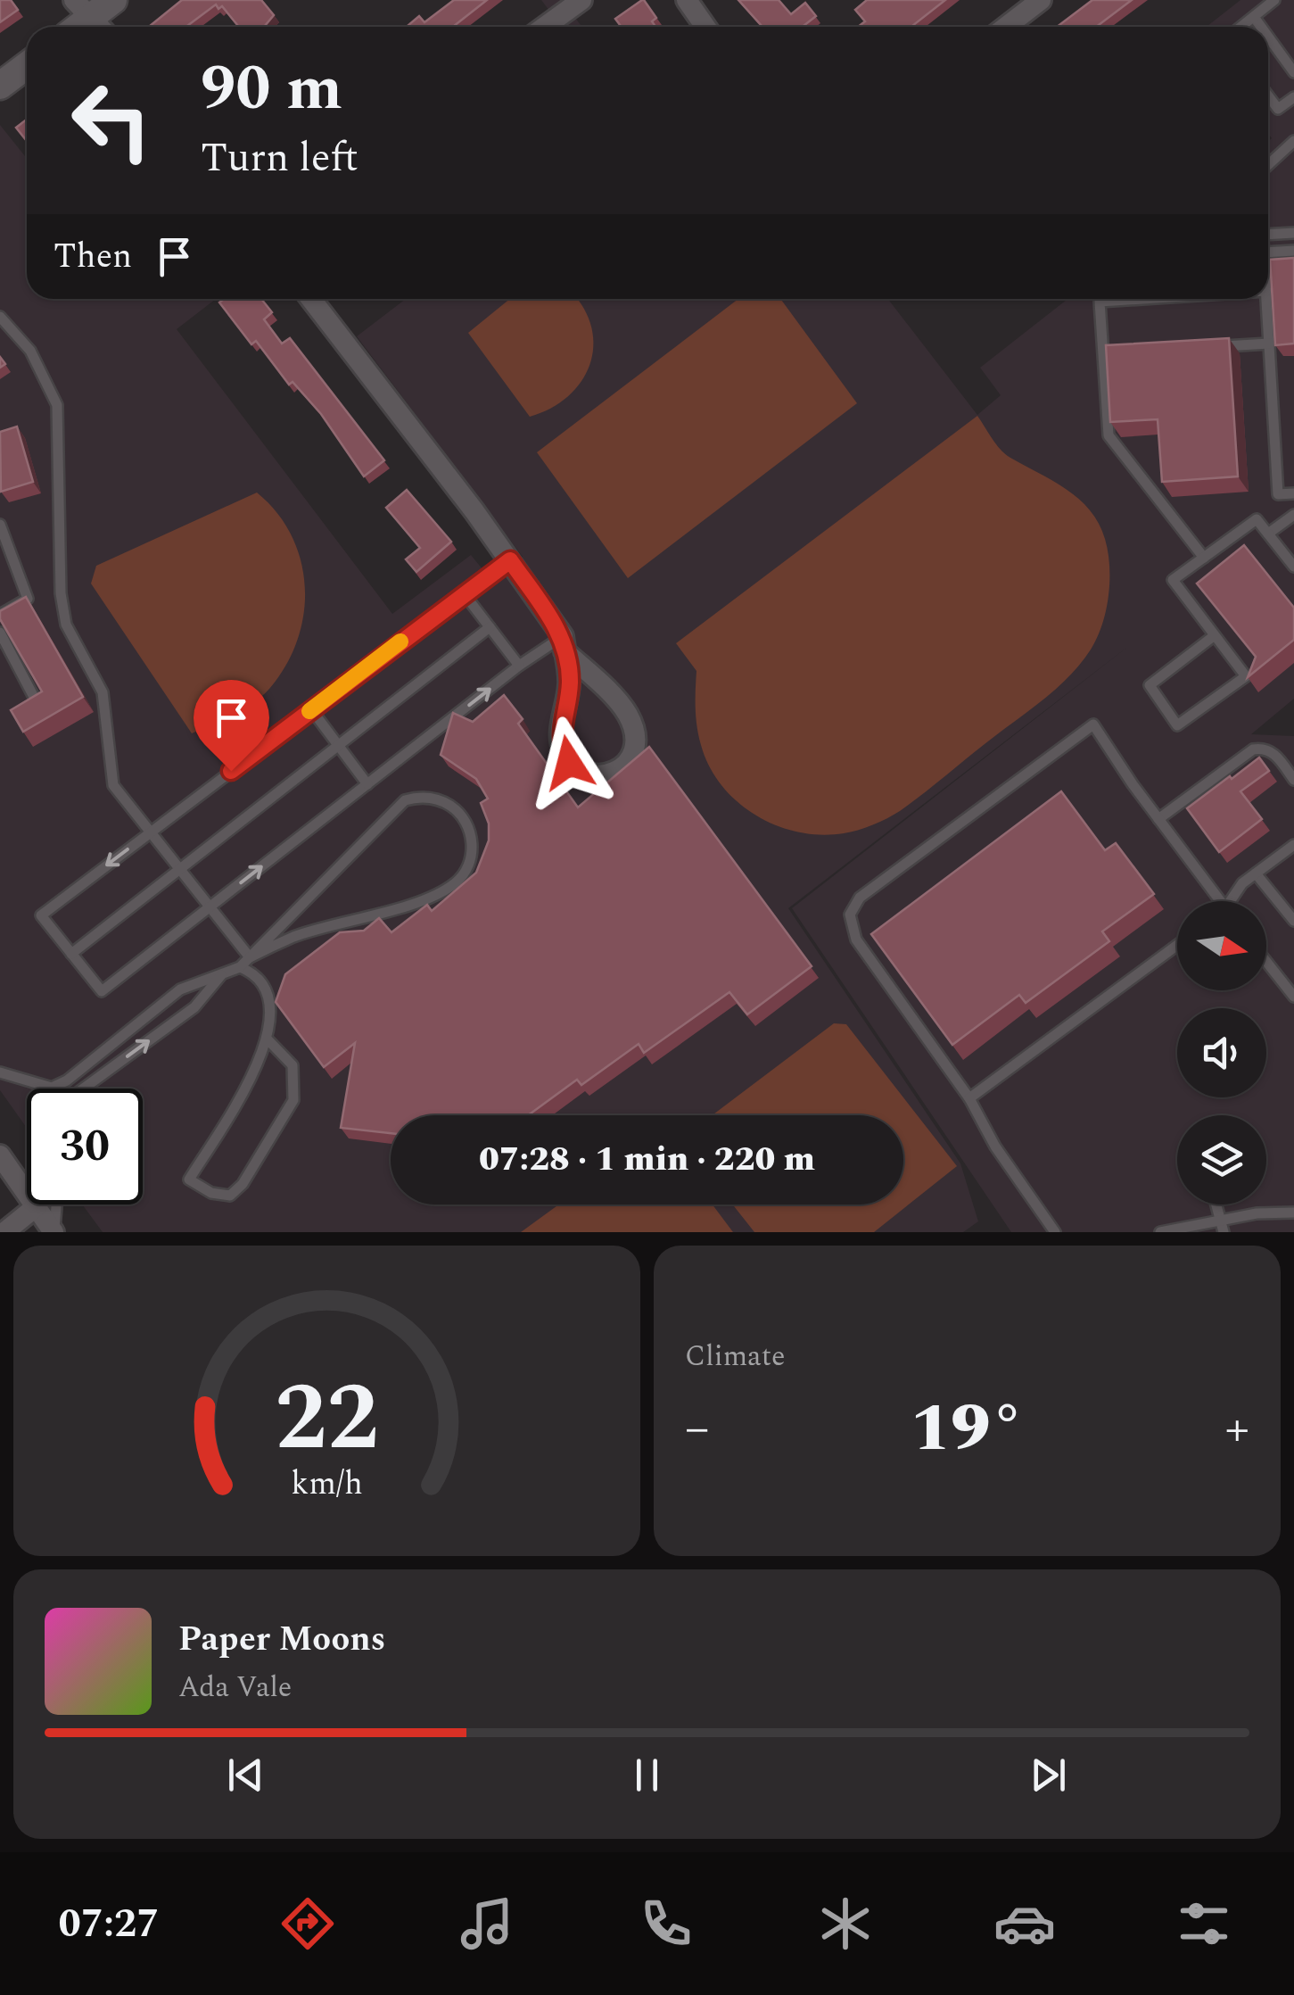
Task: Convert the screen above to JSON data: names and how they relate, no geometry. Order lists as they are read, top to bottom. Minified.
{"north":"right","page":{"turn":["90 m","Turn left"],"then":"Then","limit":"30","trip":"07:28 · 1 min · 220 m","tile":"Climate","heat":["−","19°","+"],"song":["Paper Moons","Ada Vale"],"tabs":"07:27","gauge":["22","km/h"]}}
